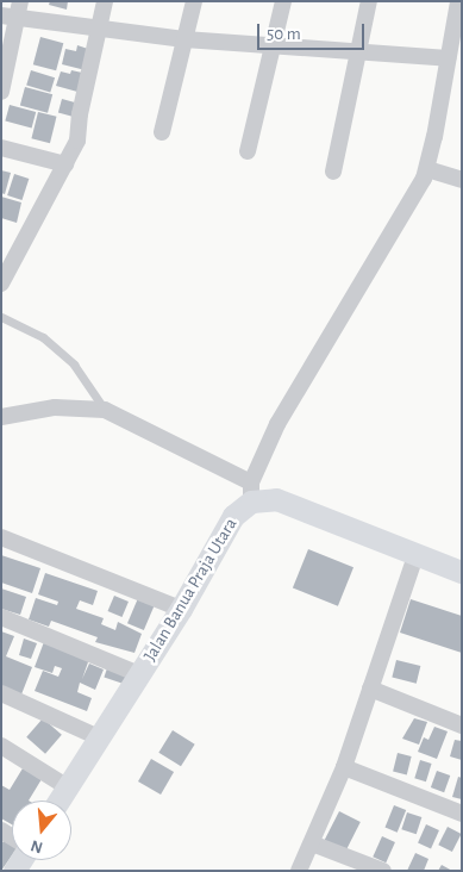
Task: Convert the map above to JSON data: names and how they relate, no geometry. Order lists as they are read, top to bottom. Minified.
{"streets":{"street":["Jalan Banua Praja Utara"]},"scale_bar":"50 m","north":"bottom"}
